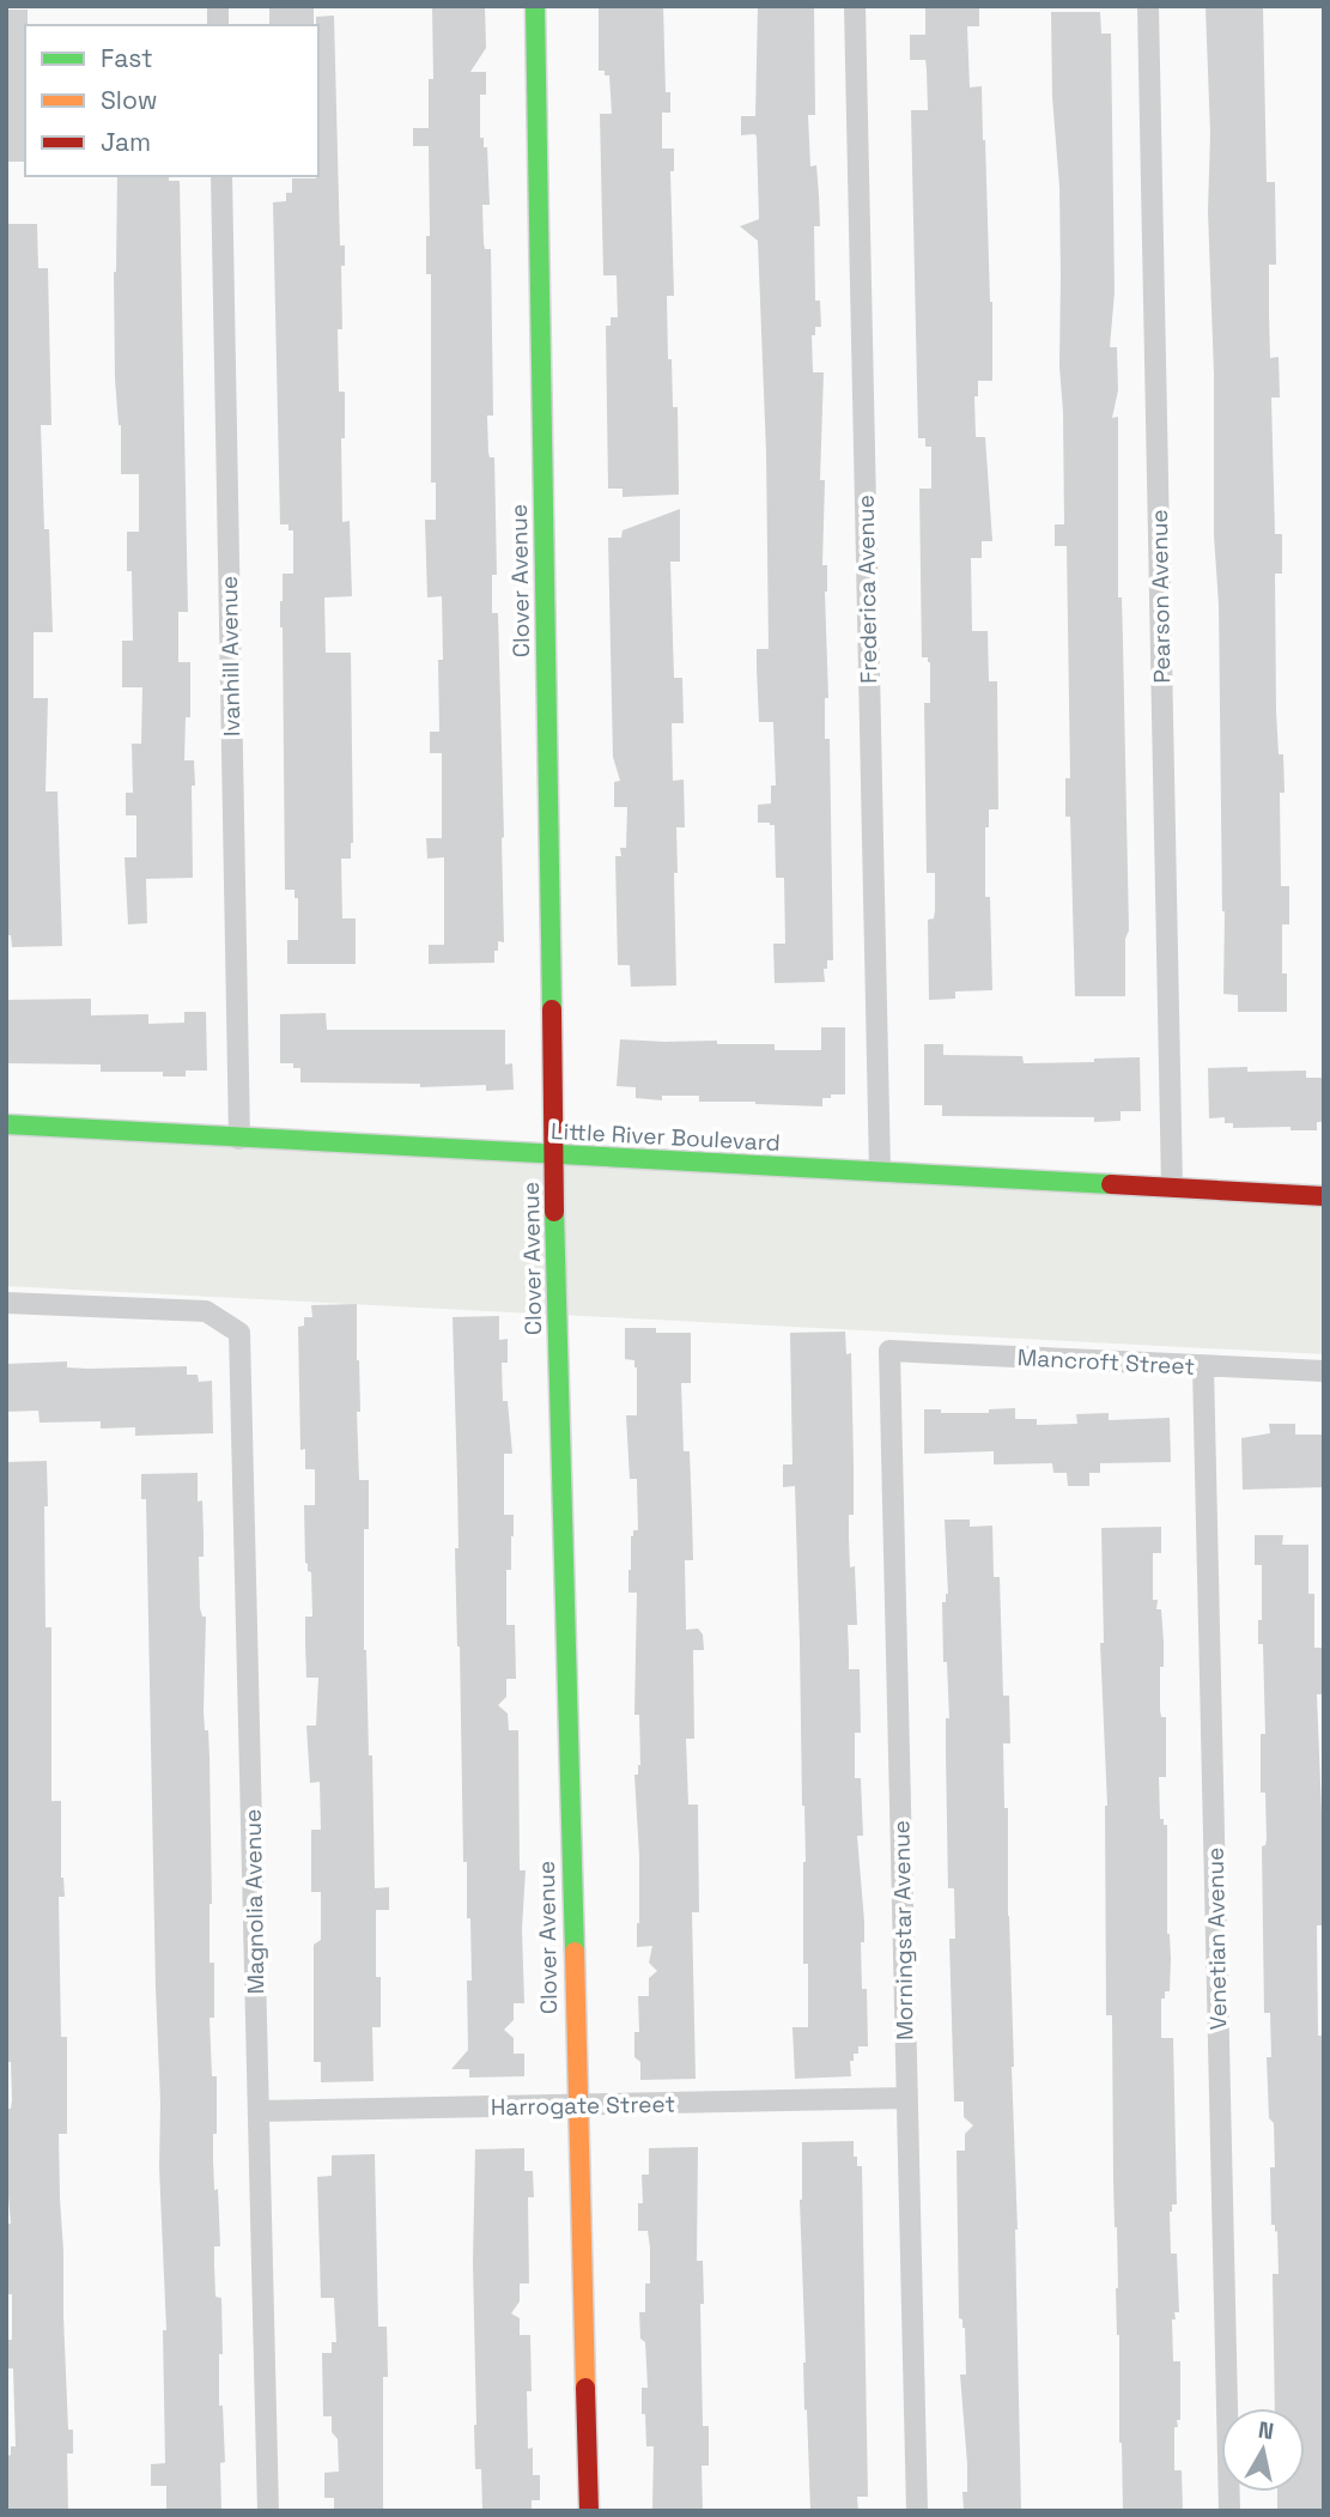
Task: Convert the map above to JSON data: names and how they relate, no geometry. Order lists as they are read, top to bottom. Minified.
{"streets":{"street":["Clover Avenue","Frederica Avenue","Pearson Avenue","Ivanhill Avenue","Little River Boulevard","Mancroft Street","Magnolia Avenue","Morningstar Avenue","Venetian Avenue","Harrogate Street"]},"crossings":[["Clover Avenue","Little River Boulevard"],["Clover Avenue","Harrogate Street"],["Frederica Avenue","Little River Boulevard"],["Pearson Avenue","Little River Boulevard"],["Ivanhill Avenue","Little River Boulevard"],["Mancroft Street","Morningstar Avenue"],["Mancroft Street","Venetian Avenue"],["Magnolia Avenue","Harrogate Street"],["Morningstar Avenue","Harrogate Street"]],"legend":["Fast","Slow","Jam"],"north":"top"}
